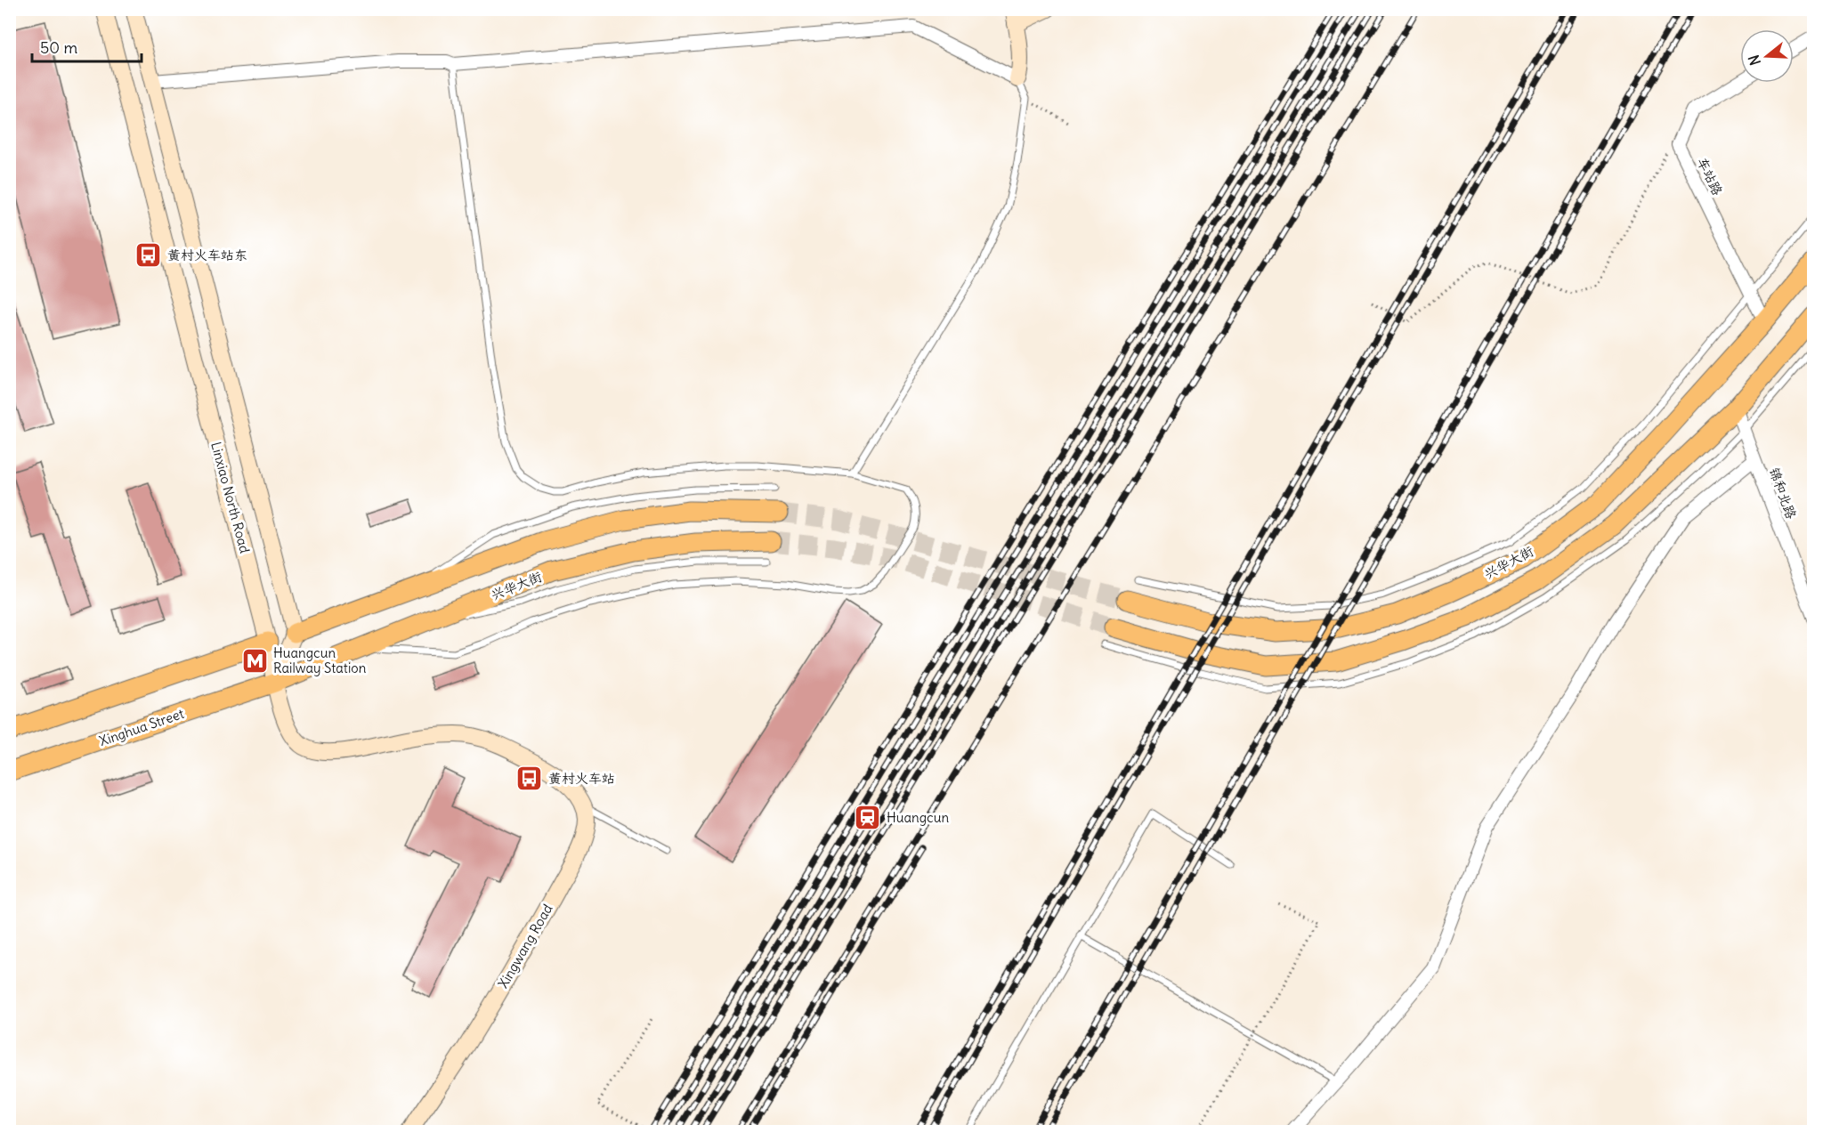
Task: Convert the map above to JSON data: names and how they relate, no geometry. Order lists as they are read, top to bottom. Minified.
{"streets":{"main road":["Linxiao North Road","兴华大街","Xinghua Street","Xingwang Road"],"street":["车站路","锦和北路"]},"crossings":[["车站路","兴华大街"],["锦和北路","兴华大街"],["Linxiao North Road","兴华大街"],["Linxiao North Road","Xinghua Street"],["Linxiao North Road","Xingwang Road"],["兴华大街","Xinghua Street"]],"places":{"bus stop":["黄村火车站东","黄村火车站"],"metro station":["Huangcun Railway Station"],"station":["Huangcun"]},"scale_bar":"50 m","north":"left"}
